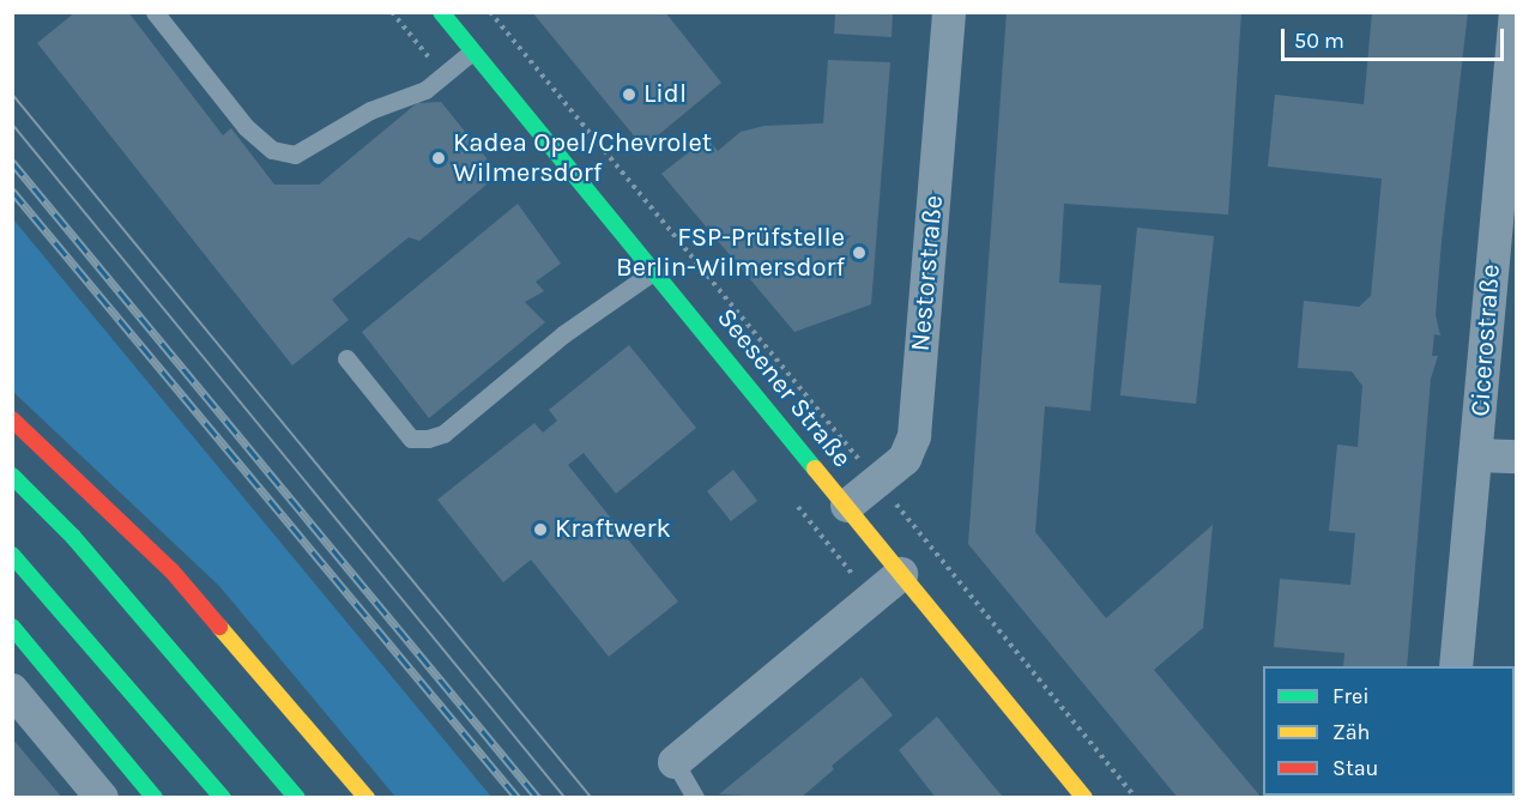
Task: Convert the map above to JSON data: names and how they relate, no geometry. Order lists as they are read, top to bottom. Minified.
{"streets":{"main road":["Seesener Straße"],"street":["Nestorstraße","Cicerostraße"]},"crossings":[["Nestorstraße","Seesener Straße"]],"places":["Lidl","Kadea Opel/Chevrolet Wilmersdorf","FSP-Prüfstelle Berlin-Wilmersdorf","Kraftwerk"],"legend":["Frei","Zäh","Stau"],"scale_bar":"50 m"}
